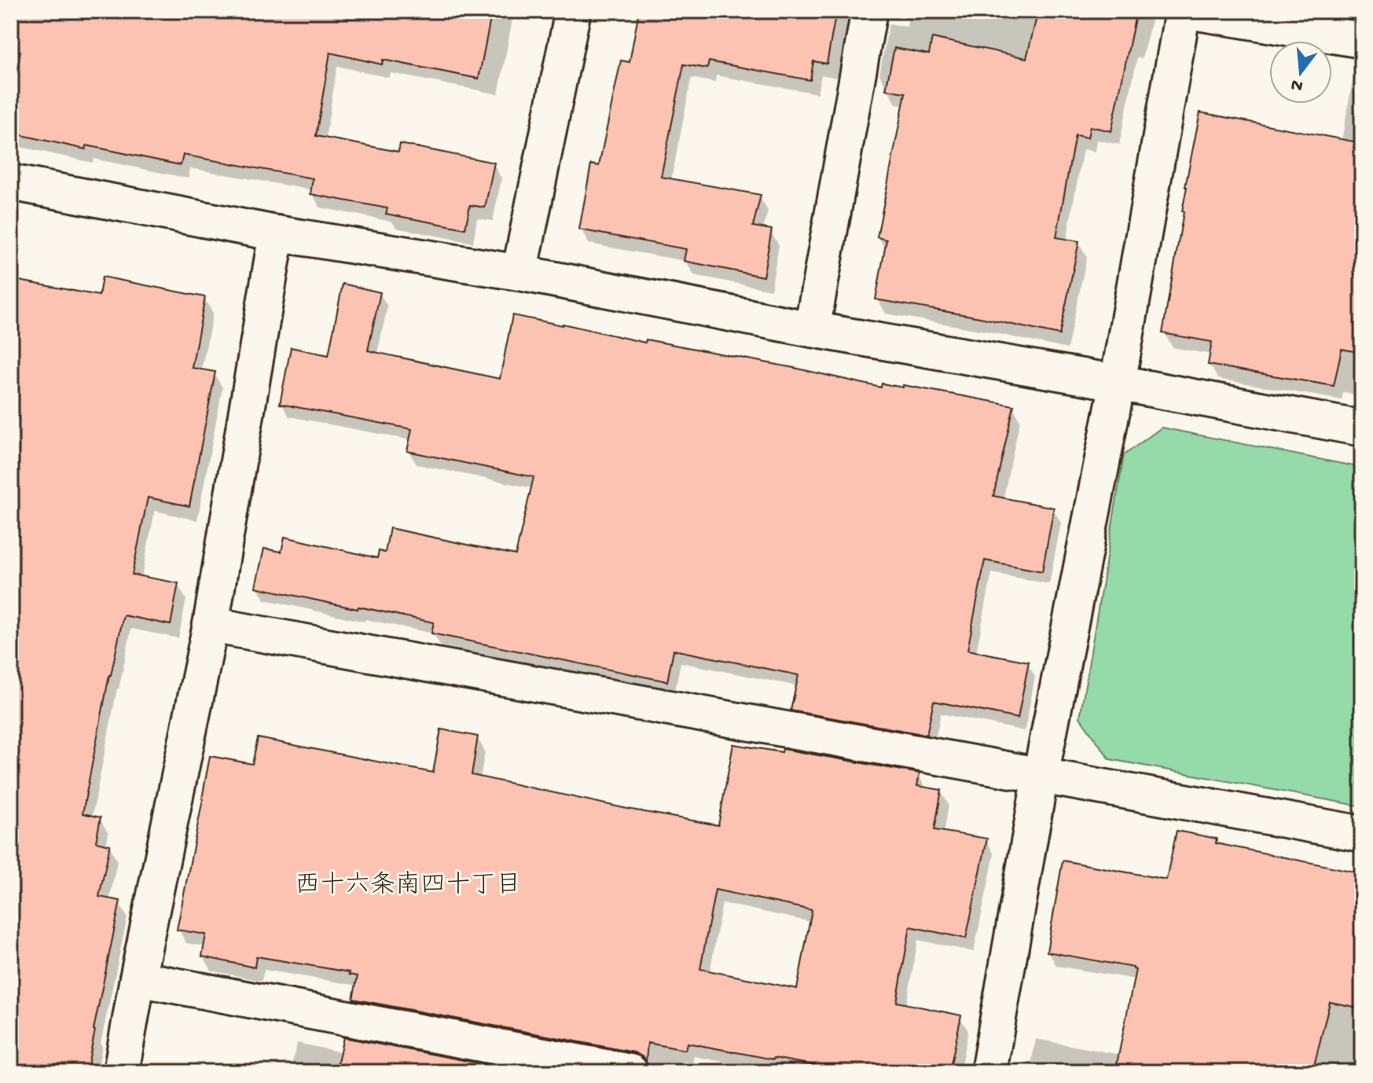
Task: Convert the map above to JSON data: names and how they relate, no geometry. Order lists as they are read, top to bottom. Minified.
{"districts":["西十六条南四十丁目"],"north":"bottom"}
